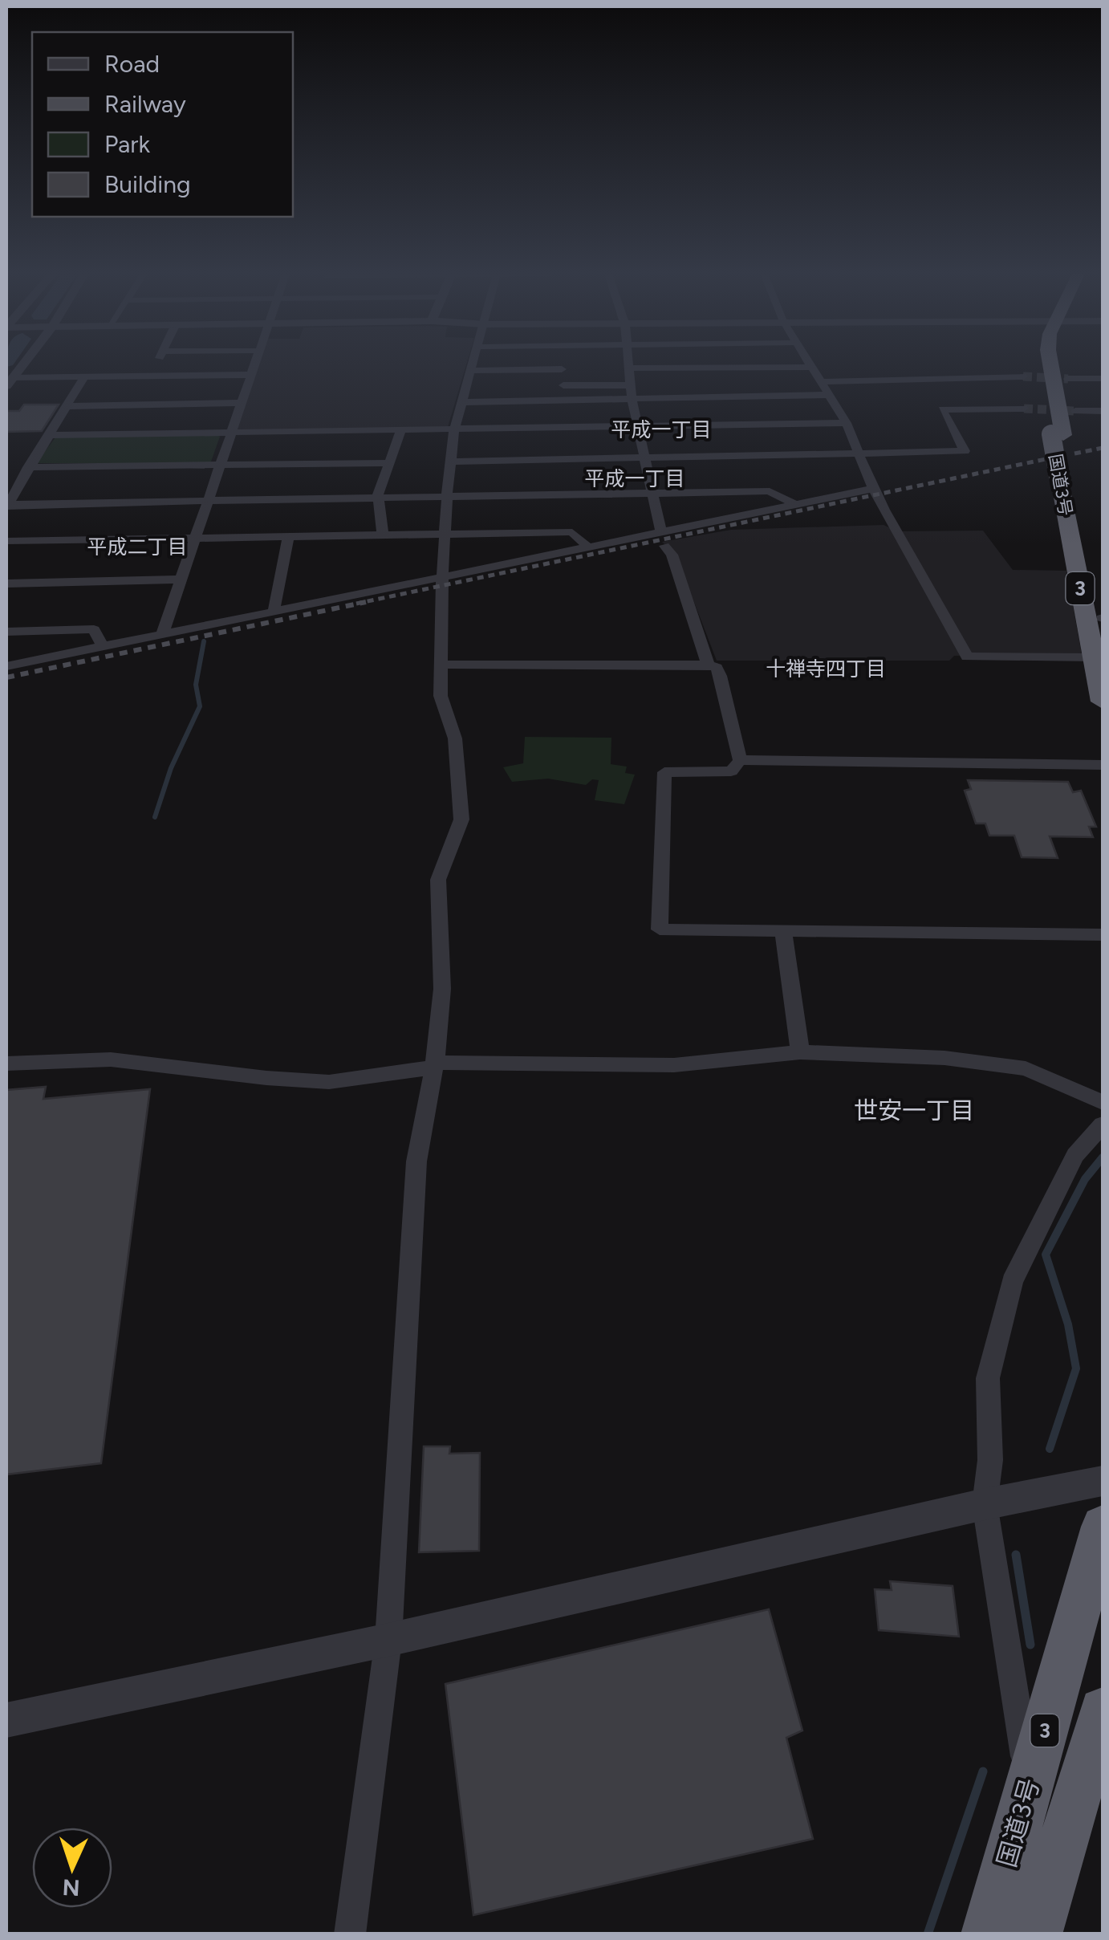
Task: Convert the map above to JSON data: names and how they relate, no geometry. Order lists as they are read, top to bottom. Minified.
{"streets":{"highway":["国道3号","3"]},"districts":["平成一丁目","平成一丁目","平成二丁目","十禅寺四丁目","世安一丁目"],"legend":["Road","Railway","Park","Building"],"north":"bottom"}
